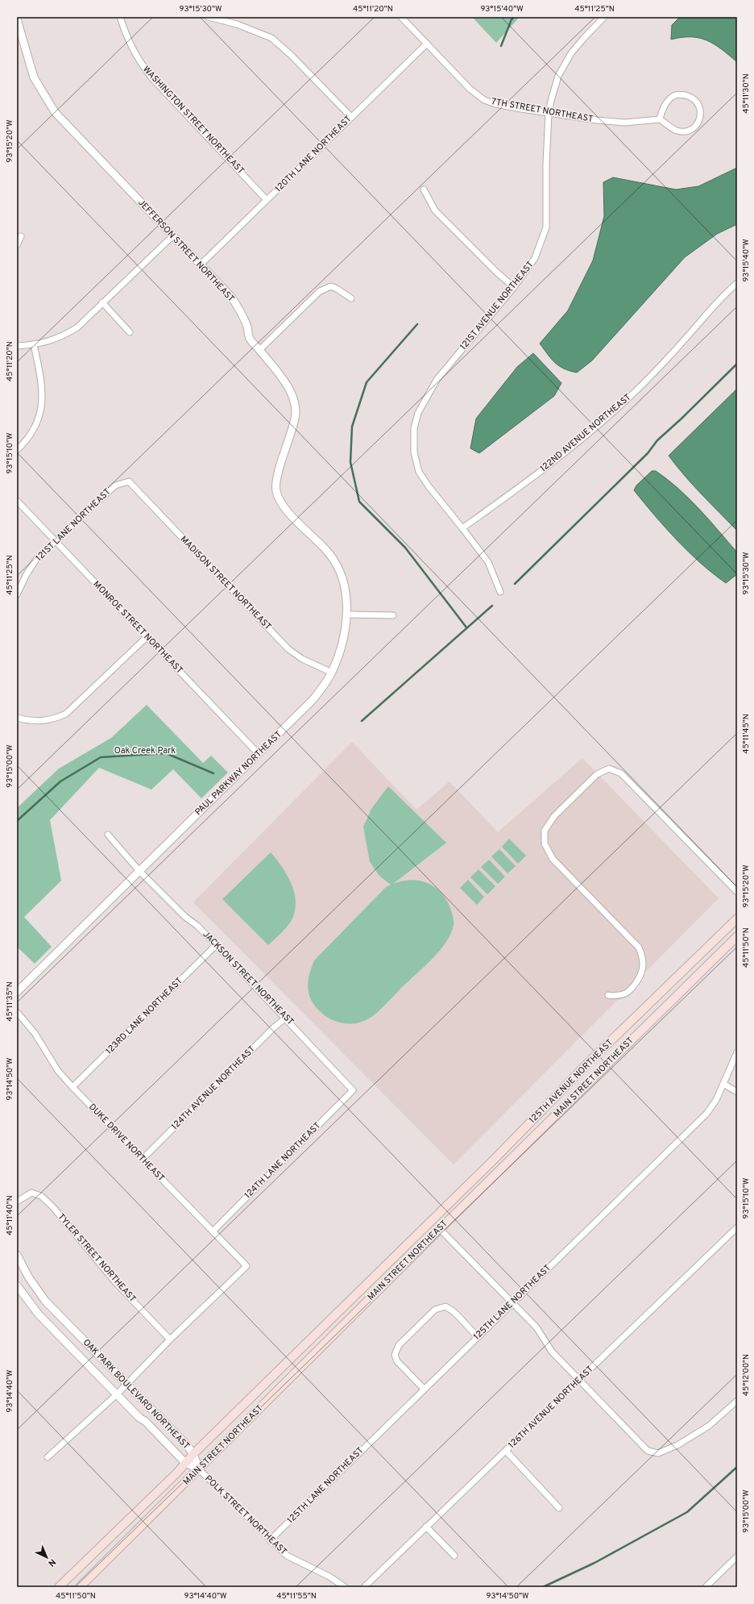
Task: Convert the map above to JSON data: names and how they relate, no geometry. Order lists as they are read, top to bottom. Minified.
{"streets":{"main road":["MAIN STREET NORTHEAST","125TH AVENUE NORTHEAST"],"street":["7TH STREET NORTHEAST","WASHINGTON STREET NORTHEAST","120TH LANE NORTHEAST","JEFFERSON STREET NORTHEAST","121ST AVENUE NORTHEAST","122ND AVENUE NORTHEAST","121ST LANE NORTHEAST","MADISON STREET NORTHEAST","MONROE STREET NORTHEAST","PAUL PARKWAY NORTHEAST","JACKSON STREET NORTHEAST","123RD LANE NORTHEAST","124TH AVENUE NORTHEAST","DUKE DRIVE NORTHEAST","124TH LANE NORTHEAST","TYLER STREET NORTHEAST","125TH LANE NORTHEAST","OAK PARK BOULEVARD NORTHEAST","126TH AVENUE NORTHEAST","POLK STREET NORTHEAST"]},"crossings":[["7TH STREET NORTHEAST","120TH LANE NORTHEAST"],["7TH STREET NORTHEAST","121ST AVENUE NORTHEAST"],["WASHINGTON STREET NORTHEAST","120TH LANE NORTHEAST"],["120TH LANE NORTHEAST","JEFFERSON STREET NORTHEAST"],["JEFFERSON STREET NORTHEAST","MADISON STREET NORTHEAST"],["JEFFERSON STREET NORTHEAST","PAUL PARKWAY NORTHEAST"],["121ST AVENUE NORTHEAST","122ND AVENUE NORTHEAST"],["121ST LANE NORTHEAST","MADISON STREET NORTHEAST"],["121ST LANE NORTHEAST","MONROE STREET NORTHEAST"],["MADISON STREET NORTHEAST","PAUL PARKWAY NORTHEAST"],["MONROE STREET NORTHEAST","PAUL PARKWAY NORTHEAST"],["PAUL PARKWAY NORTHEAST","JACKSON STREET NORTHEAST"],["JACKSON STREET NORTHEAST","123RD LANE NORTHEAST"],["JACKSON STREET NORTHEAST","124TH AVENUE NORTHEAST"],["JACKSON STREET NORTHEAST","124TH LANE NORTHEAST"],["123RD LANE NORTHEAST","DUKE DRIVE NORTHEAST"],["MAIN STREET NORTHEAST","125TH AVENUE NORTHEAST"],["MAIN STREET NORTHEAST","OAK PARK BOULEVARD NORTHEAST"],["MAIN STREET NORTHEAST","POLK STREET NORTHEAST"],["124TH AVENUE NORTHEAST","DUKE DRIVE NORTHEAST"],["DUKE DRIVE NORTHEAST","124TH LANE NORTHEAST"],["DUKE DRIVE NORTHEAST","TYLER STREET NORTHEAST"],["125TH LANE NORTHEAST","POLK STREET NORTHEAST"],["OAK PARK BOULEVARD NORTHEAST","POLK STREET NORTHEAST"]],"parks":["Oak Creek Park"],"north":"bottom right","coordinates":["93°15'30\"W","45°11'20\"N","93°15'40\"W","45°11'25\"N","45°11'30\"N","93°15'20\"W","93°15'10\"W","45°11'45\"N","93°15'00\"W","45°11'50\"N","45°11'35\"N","93°14'50\"W","45°11'40\"N","45°12'00\"N","93°14'40\"W","45°11'55\"N"]}
